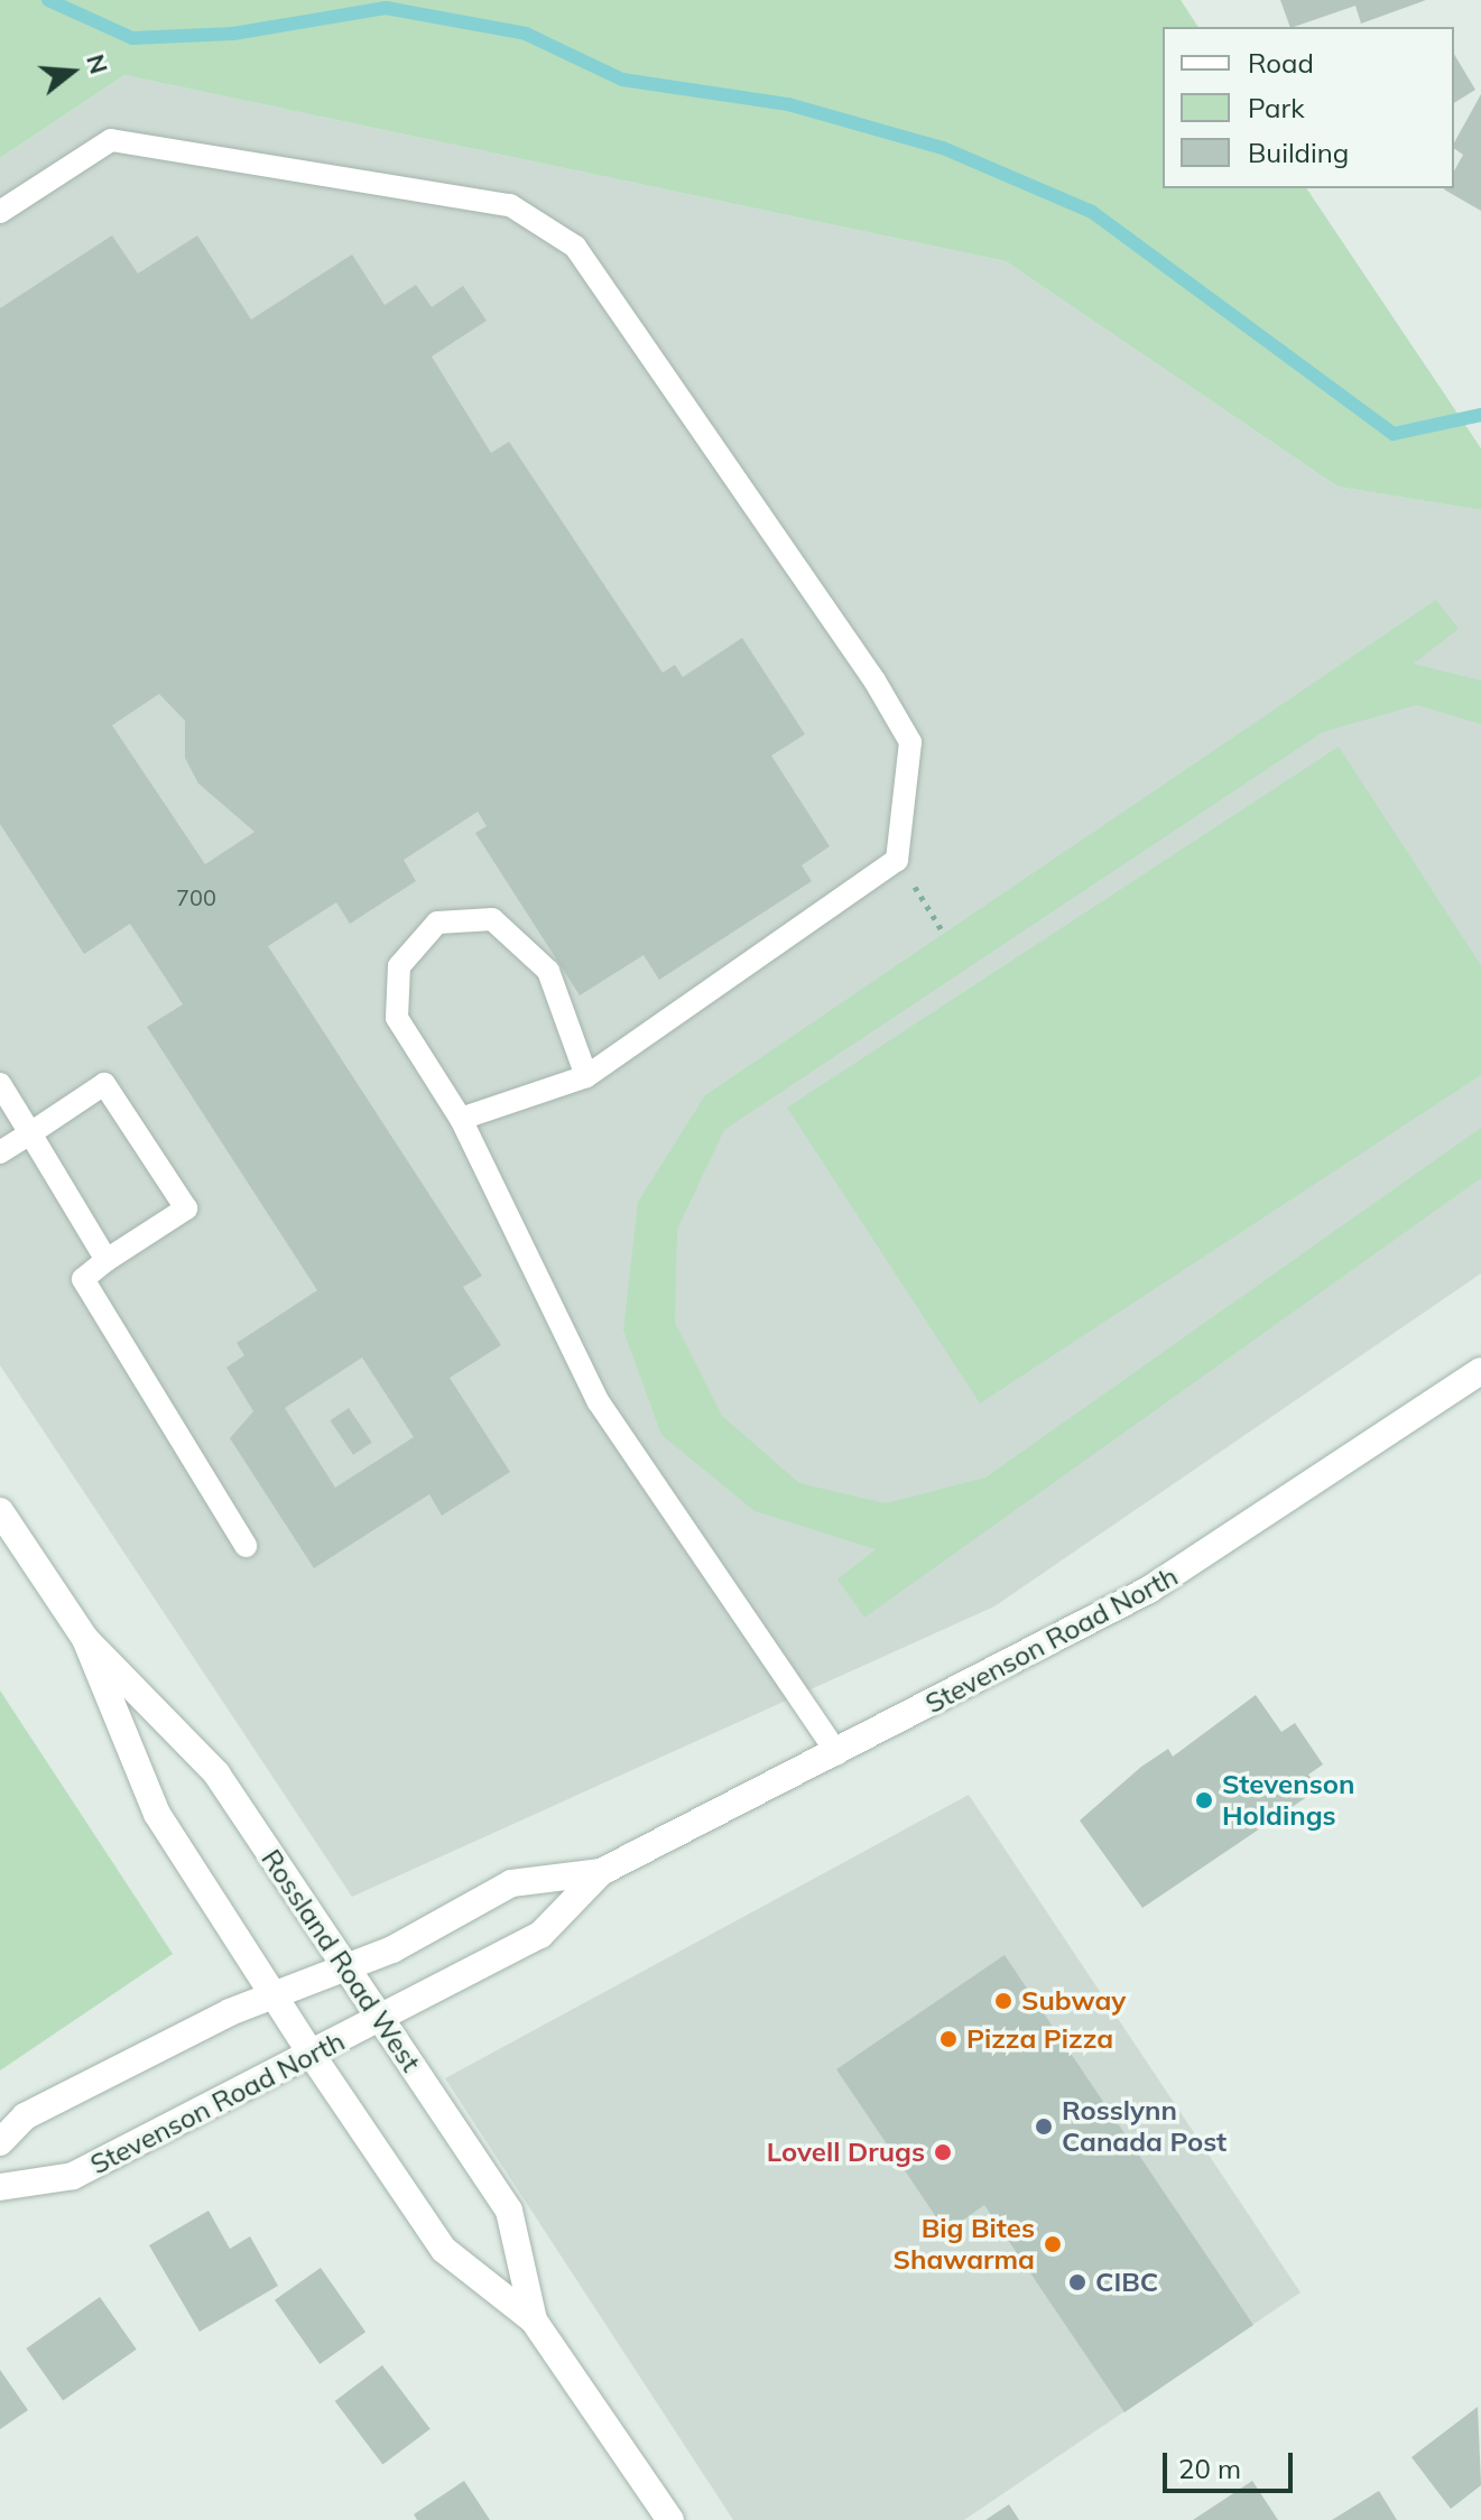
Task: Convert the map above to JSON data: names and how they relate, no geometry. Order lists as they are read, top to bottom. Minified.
{"streets":{"main road":["Stevenson Road North","Rossland Road West"]},"crossings":[["Stevenson Road North","Rossland Road West"]],"places":["Stevenson Holdings","Subway","Pizza Pizza","Rosslynn Canada Post","Lovell Drugs","Big Bites Shawarma","CIBC"],"house_numbers":["700"],"legend":["Road","Park","Building"],"scale_bar":"20 m","north":"right"}
